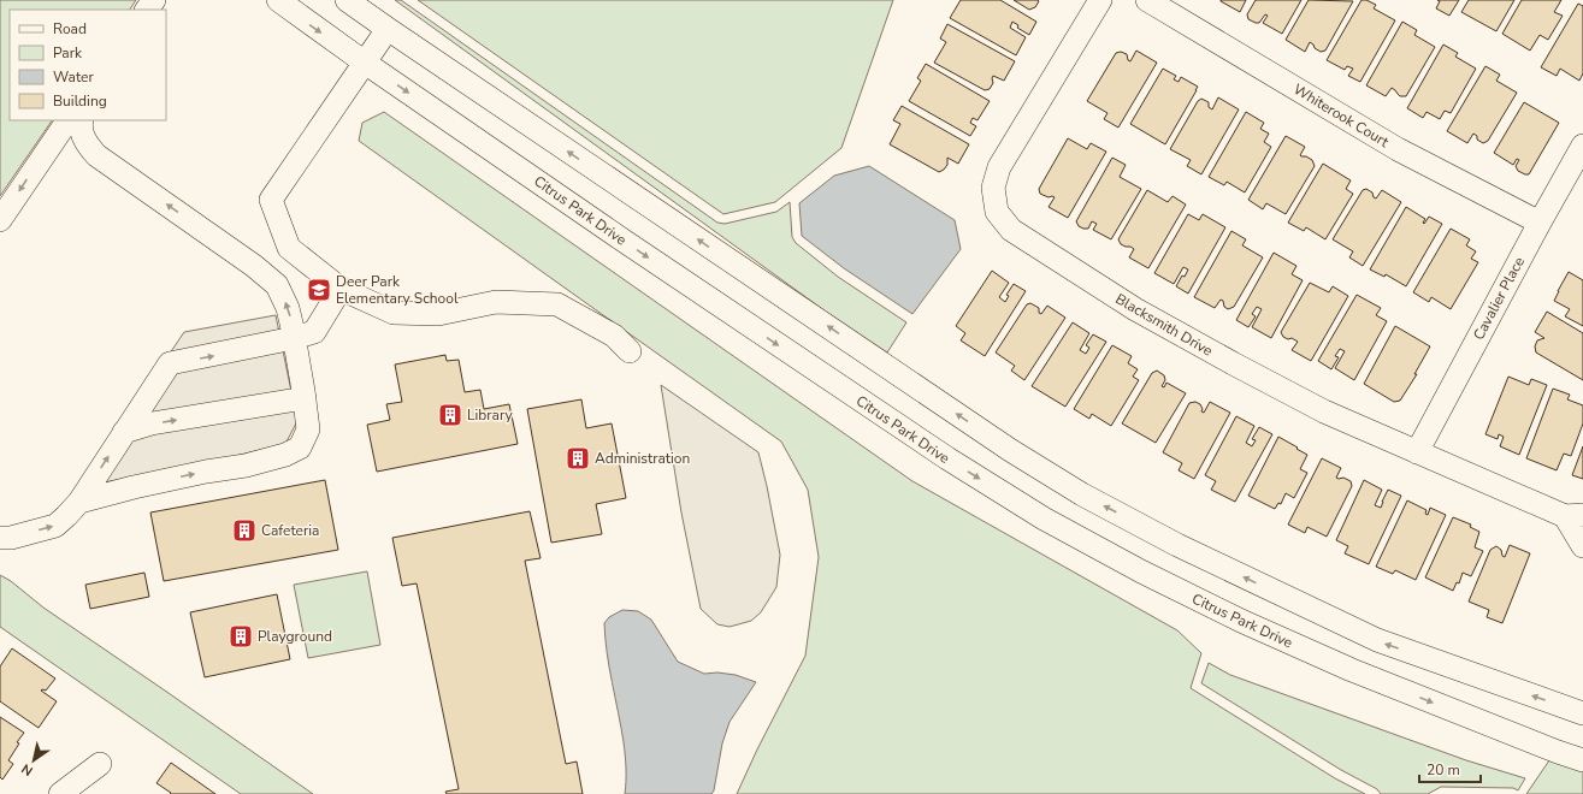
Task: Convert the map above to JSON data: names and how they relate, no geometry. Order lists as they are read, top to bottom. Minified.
{"streets":{"street":["Whiterook Court","Citrus Park Drive","Cavalier Place","Blacksmith Drive"]},"crossings":[["Whiterook Court","Cavalier Place"],["Cavalier Place","Blacksmith Drive"]],"places":{"school or university":["Deer Park Elementary School"],"building":["Library","Administration","Cafeteria","Playground"]},"legend":["Road","Park","Water","Building"],"scale_bar":"20 m","north":"bottom left"}
